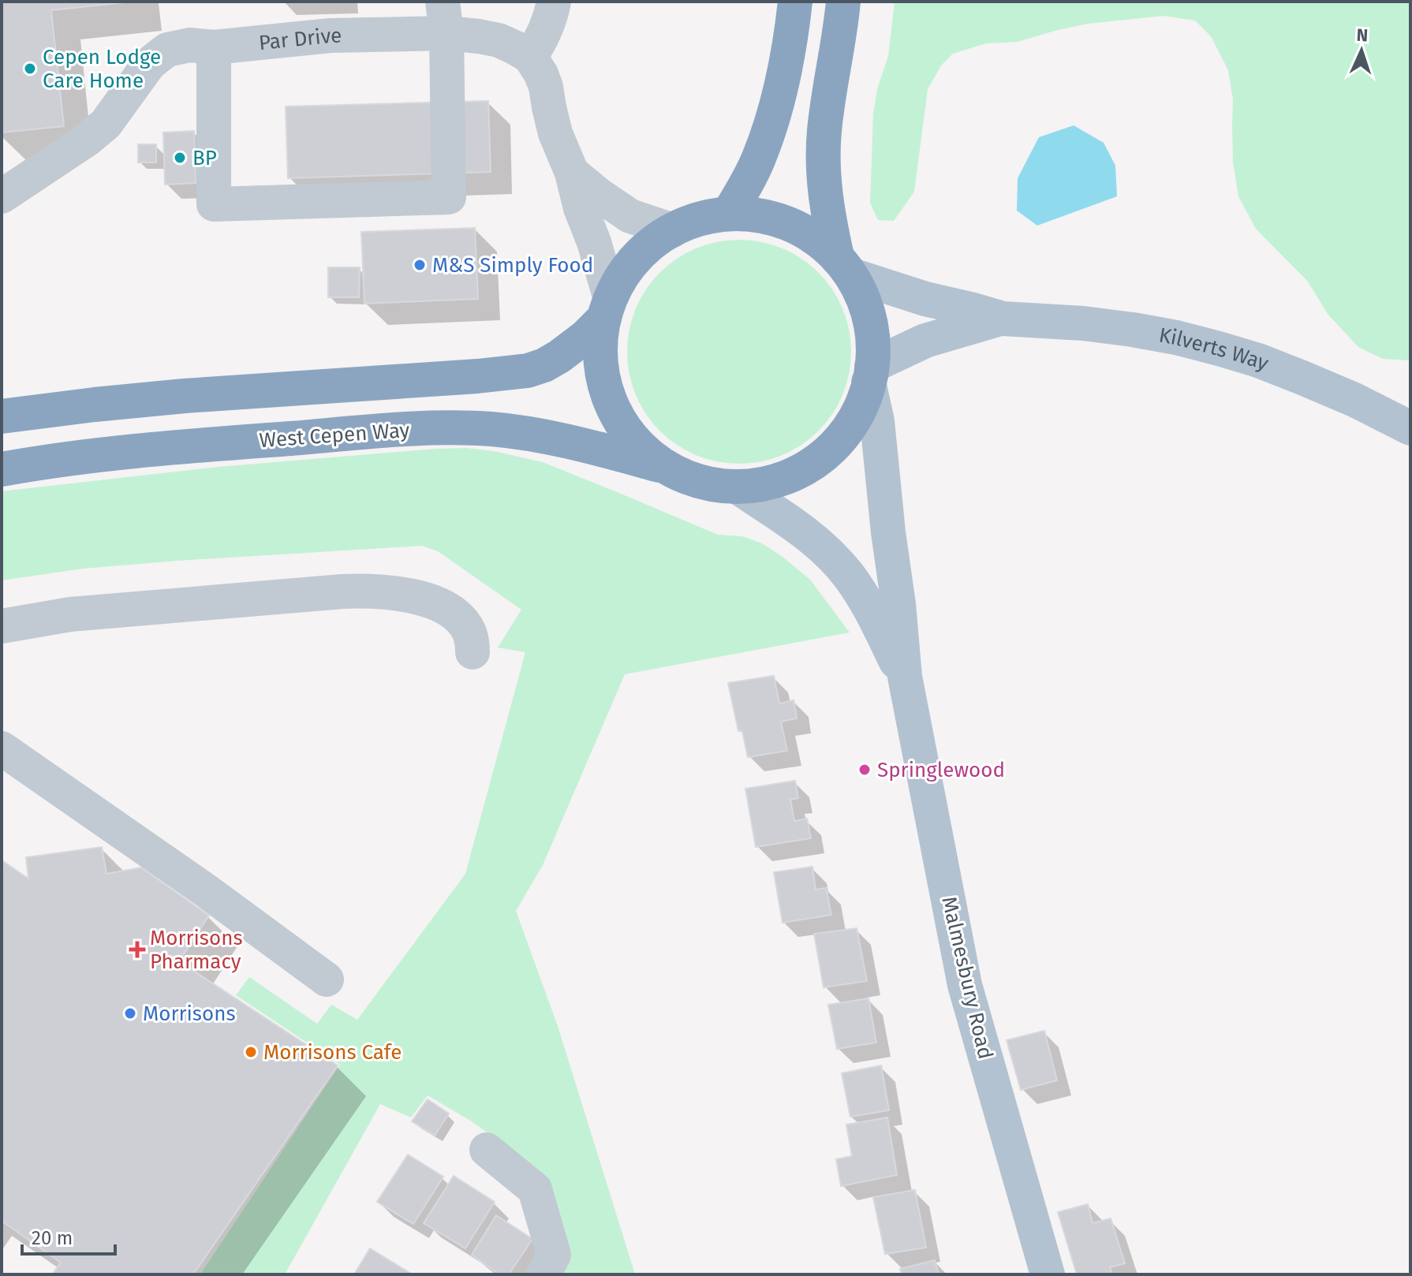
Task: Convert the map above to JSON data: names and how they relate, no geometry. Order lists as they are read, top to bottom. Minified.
{"streets":{"highway":["West Cepen Way"],"main road":["Kilverts Way","Malmesbury Road"],"lane":["Par Drive"]},"crossings":[["Kilverts Way","Malmesbury Road"]],"places":{"other":["Cepen Lodge Care Home","BP","M&S Simply Food","Springlewood","Morrisons","Morrisons Cafe"],"health":["Morrisons Pharmacy"]},"scale_bar":"20 m","north":"top"}
